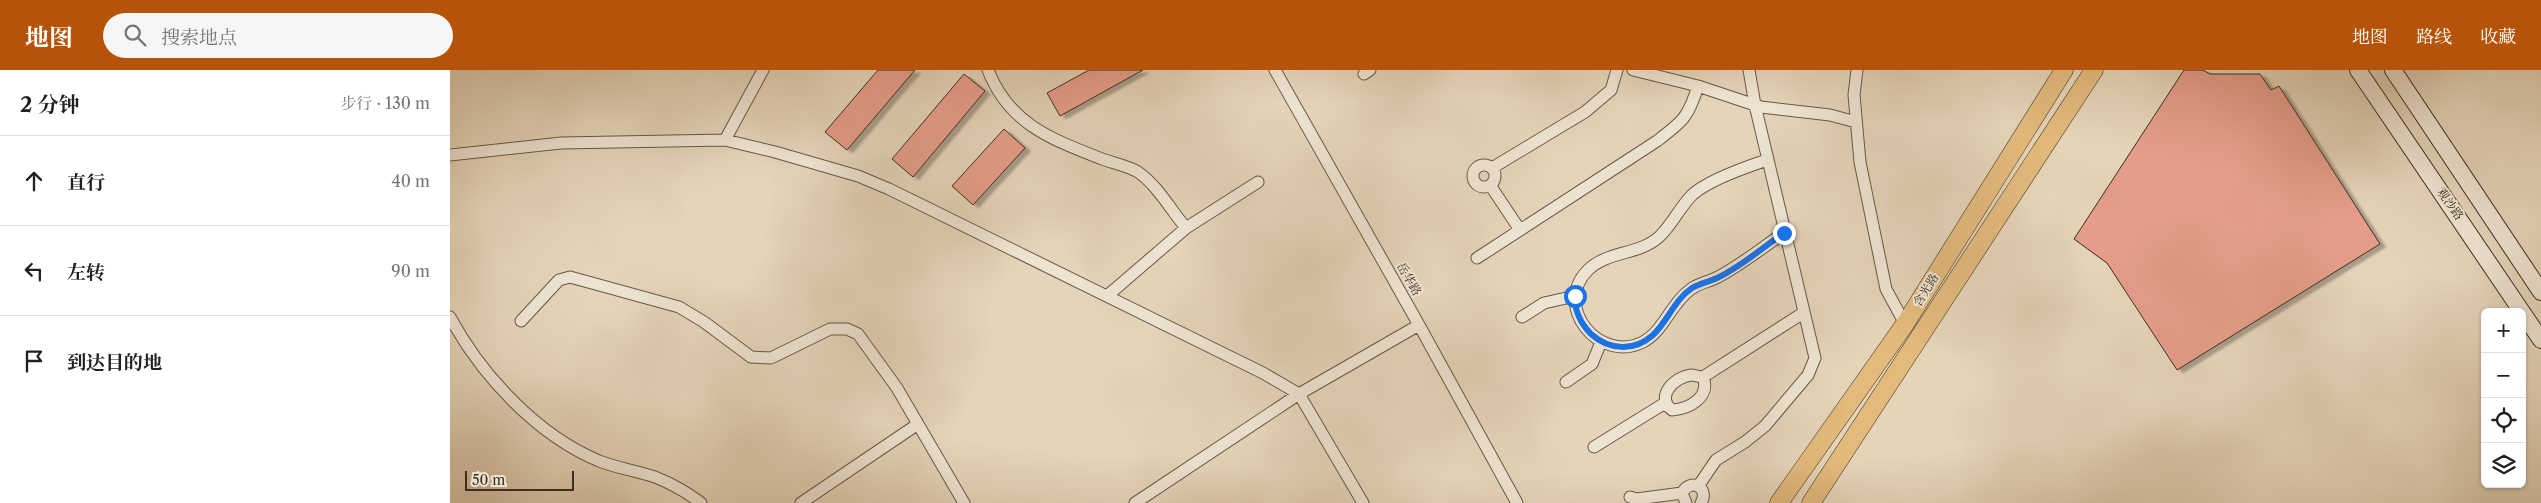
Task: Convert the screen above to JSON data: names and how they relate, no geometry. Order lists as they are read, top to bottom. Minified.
{"streets":{"main road":["观沙路","含光路"],"street":["岳华路"]},"scale_bar":"50 m","page":{"header":"地图","search":"搜索地点","nav":["地图","路线","收藏"],"heading":["2 分钟","步行 · 130 m"],"list":[["直行","40 m"],["左转","90 m"],"到达目的地"],"map_buttons":["+","−"],"scale":"50 m"}}
